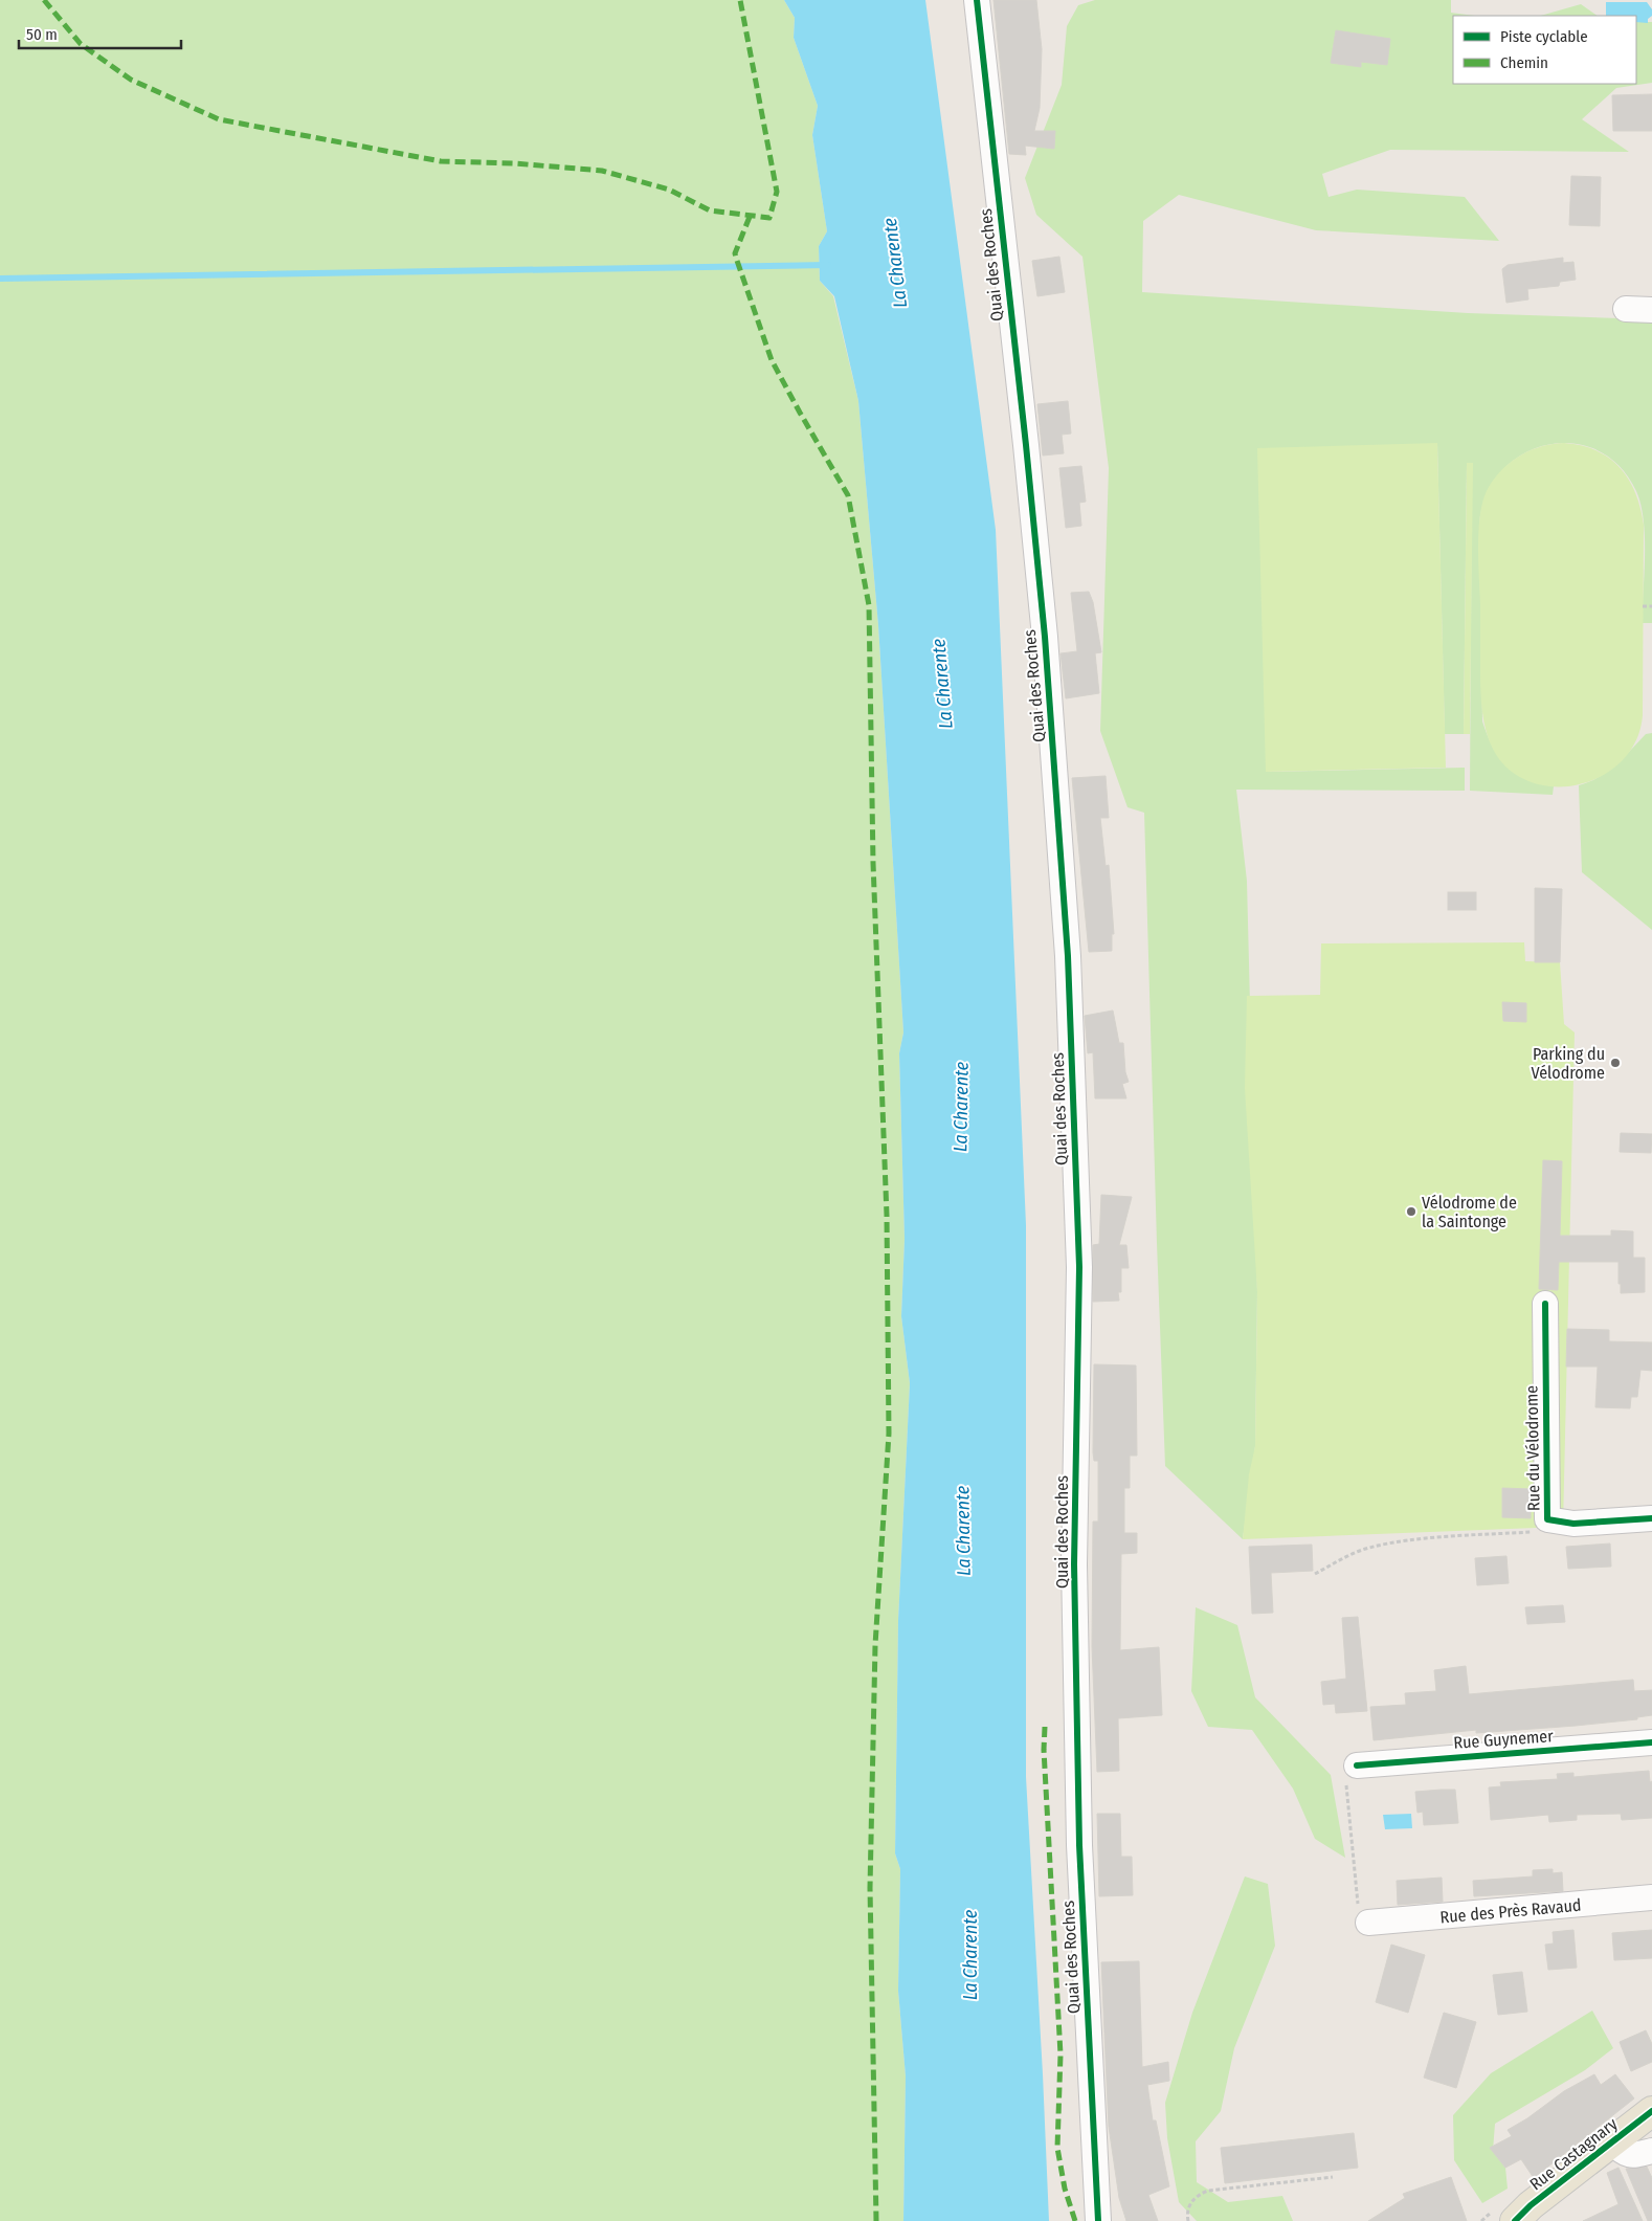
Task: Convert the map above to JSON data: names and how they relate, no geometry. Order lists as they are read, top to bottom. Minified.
{"streets":{"main road":["Rue Castagnary"],"street":["Quai des Roches","Rue du Vélodrome","Rue Guynemer","Rue des Près Ravaud"]},"water":["La Charente"],"places":["Parking du Vélodrome","Vélodrome de la Saintonge"],"legend":["Piste cyclable","Chemin"],"scale_bar":"50 m"}
